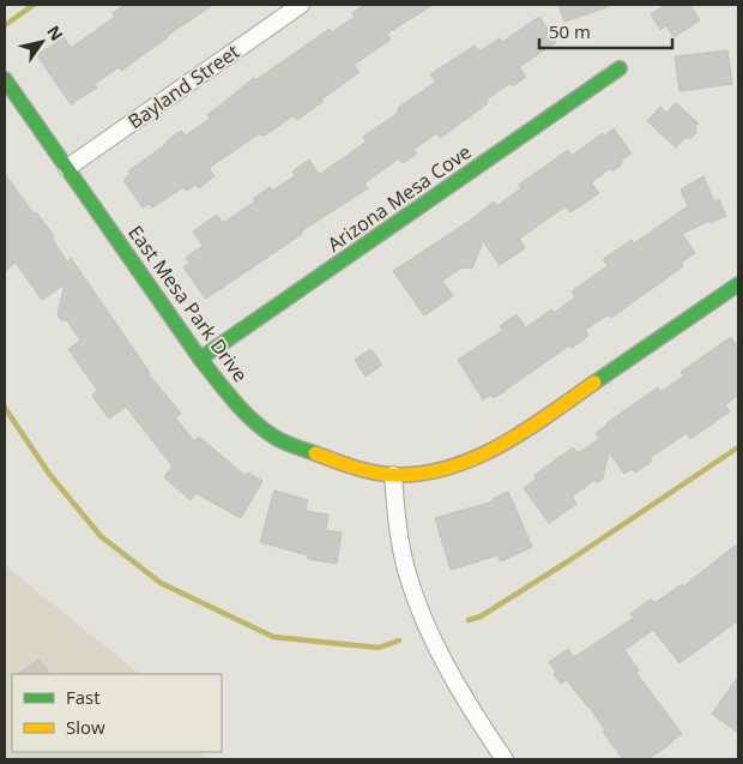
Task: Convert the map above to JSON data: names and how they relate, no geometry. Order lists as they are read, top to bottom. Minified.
{"streets":{"street":["Bayland Street","Arizona Mesa Cove","East Mesa Park Drive"]},"crossings":[["Bayland Street","East Mesa Park Drive"],["Arizona Mesa Cove","East Mesa Park Drive"]],"legend":["Fast","Slow"],"scale_bar":"50 m","north":"top right"}
